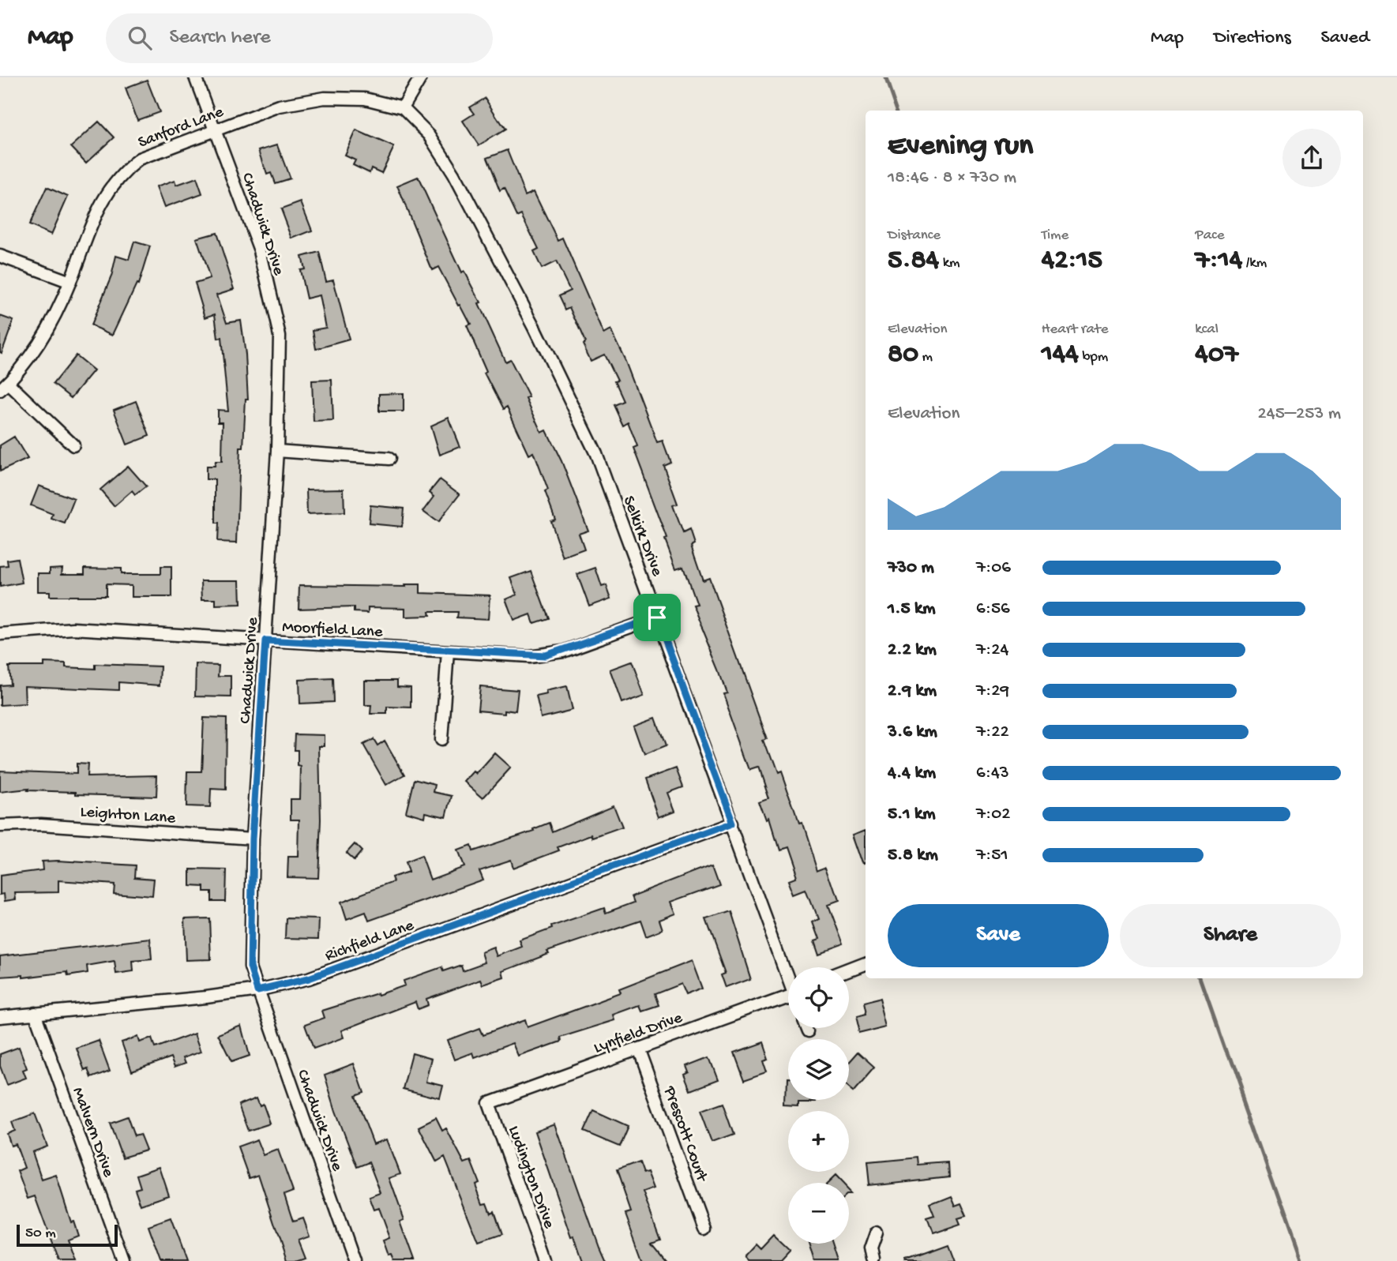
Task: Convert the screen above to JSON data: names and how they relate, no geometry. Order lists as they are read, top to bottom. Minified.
{"streets":{"street":["Sanford Lane","Chadwick Drive","Selkirk Drive","Moorfield Lane","Leighton Lane","Richfield Lane","Lynfield Drive","Malvern Drive","Prescott Court","Ludington Drive"]},"crossings":[["Sanford Lane","Chadwick Drive"],["Sanford Lane","Selkirk Drive"],["Chadwick Drive","Moorfield Lane"],["Chadwick Drive","Leighton Lane"],["Chadwick Drive","Richfield Lane"],["Selkirk Drive","Moorfield Lane"],["Selkirk Drive","Richfield Lane"],["Richfield Lane","Malvern Drive"],["Lynfield Drive","Prescott Court"],["Lynfield Drive","Ludington Drive"]],"scale_bar":"50 m","page":{"header":"Map","search":"Search here","nav":["Map","Directions","Saved"],"heading":["Evening run","18:46 · 8 × 730 m"],"stats":[["Distance","5.84 km"],["Time","42:15"],["Pace","7:14 /km"],["Elevation","80 m"],["Heart rate","144 bpm"],["kcal","407"]],"chart":["Elevation","245–253 m"],"list":[{"name":"730 m","note":"7:06"},{"name":"1.5 km","note":"6:56"},{"name":"2.2 km","note":"7:24"},{"name":"2.9 km","note":"7:29"},{"name":"3.6 km","note":"7:22"},{"name":"4.4 km","note":"6:43"},{"name":"5.1 km","note":"7:02"},{"name":"5.8 km","note":"7:51"}],"buttons":["Save","Share"],"map_buttons":["+","−"],"scale":"50 m"}}
